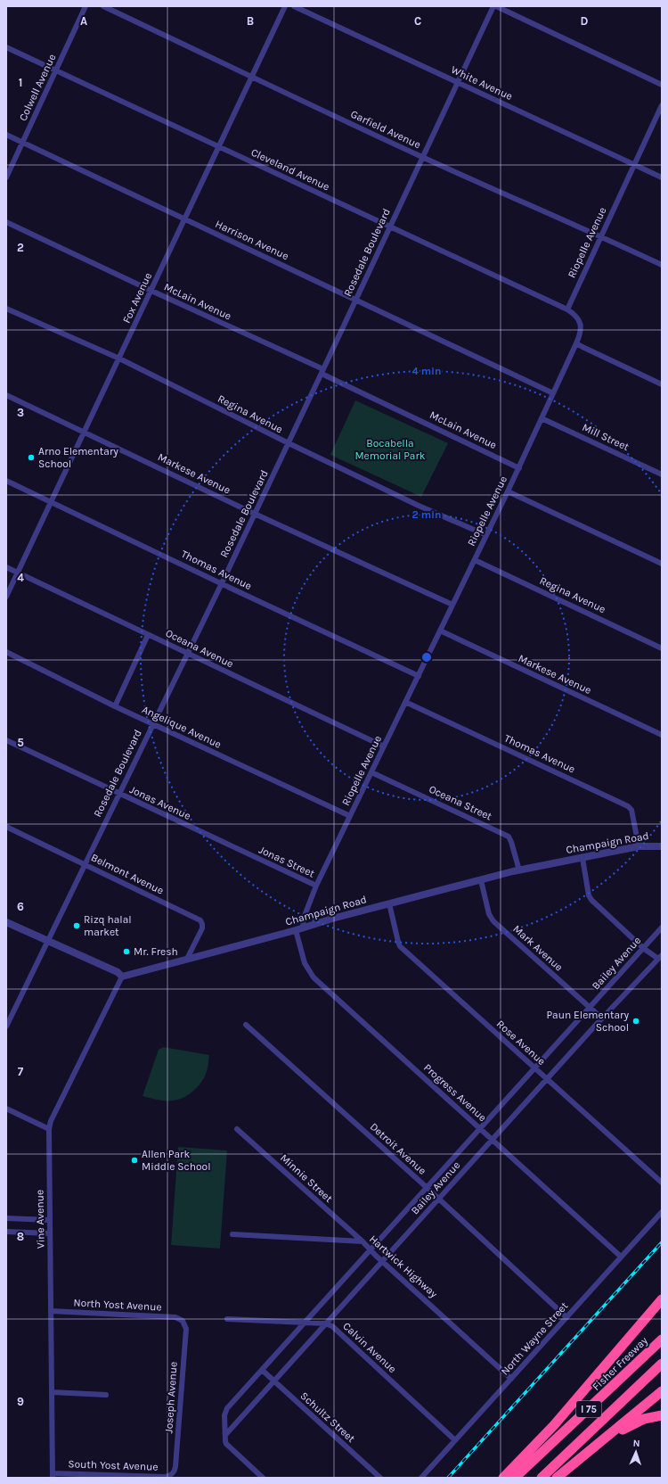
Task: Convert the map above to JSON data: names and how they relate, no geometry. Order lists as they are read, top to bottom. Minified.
{"streets":{"highway":["Fisher Freeway","I 75"],"street":["White Avenue","Colwell Avenue","Garfield Avenue","Cleveland Avenue","Harrison Avenue","Riopelle Avenue","Rosedale Boulevard","Fox Avenue","McLain Avenue","Regina Avenue","Mill Street","Markese Avenue","Thomas Avenue","Oceana Avenue","Angelique Avenue","Jonas Avenue","Oceana Street","Champaign Road","Jonas Street","Belmont Avenue","Mark Avenue","Bailey Avenue","Rose Avenue","Progress Avenue","Detroit Avenue","Minnie Street","Vine Avenue","Hartwick Highway","North Yost Avenue","North Wayne Street","Calvin Avenue","Joseph Avenue","Schultz Street","South Yost Avenue"]},"crossings":[["White Avenue","Riopelle Avenue"],["White Avenue","Rosedale Boulevard"],["Colwell Avenue","Cleveland Avenue"],["Colwell Avenue","Harrison Avenue"],["Garfield Avenue","Riopelle Avenue"],["Garfield Avenue","Rosedale Boulevard"],["Garfield Avenue","Fox Avenue"],["Cleveland Avenue","Riopelle Avenue"],["Cleveland Avenue","Rosedale Boulevard"],["Cleveland Avenue","Fox Avenue"],["Harrison Avenue","Riopelle Avenue"],["Harrison Avenue","Rosedale Boulevard"],["Harrison Avenue","Fox Avenue"],["Riopelle Avenue","McLain Avenue"],["Riopelle Avenue","Regina Avenue"],["Riopelle Avenue","Mill Street"],["Riopelle Avenue","Markese Avenue"],["Riopelle Avenue","Thomas Avenue"],["Riopelle Avenue","Oceana Avenue"],["Riopelle Avenue","Angelique Avenue"],["Riopelle Avenue","Oceana Street"],["Riopelle Avenue","Champaign Road"],["Riopelle Avenue","Jonas Street"],["Rosedale Boulevard","McLain Avenue"],["Rosedale Boulevard","Regina Avenue"],["Rosedale Boulevard","Markese Avenue"],["Rosedale Boulevard","Thomas Avenue"],["Rosedale Boulevard","Oceana Avenue"],["Rosedale Boulevard","Angelique Avenue"],["Rosedale Boulevard","Jonas Avenue"],["Rosedale Boulevard","Belmont Avenue"],["Fox Avenue","McLain Avenue"],["Fox Avenue","Regina Avenue"],["Fox Avenue","Markese Avenue"],["Fox Avenue","Thomas Avenue"],["Fox Avenue","Oceana Avenue"],["Thomas Avenue","Champaign Road"],["Jonas Avenue","Jonas Street"],["Oceana Street","Champaign Road"],["Champaign Road","Belmont Avenue"],["Champaign Road","Mark Avenue"],["Champaign Road","Rose Avenue"],["Champaign Road","Progress Avenue"],["Champaign Road","Vine Avenue"],["Mark Avenue","Bailey Avenue"],["Bailey Avenue","Rose Avenue"],["Bailey Avenue","Progress Avenue"],["Bailey Avenue","Detroit Avenue"],["Bailey Avenue","Hartwick Highway"],["Bailey Avenue","Calvin Avenue"],["Bailey Avenue","Schultz Street"],["Progress Avenue","North Wayne Street"],["Detroit Avenue","North Wayne Street"],["Minnie Street","Hartwick Highway"],["Vine Avenue","North Yost Avenue"],["Vine Avenue","South Yost Avenue"],["Hartwick Highway","North Wayne Street"],["North Yost Avenue","Joseph Avenue"],["North Wayne Street","Calvin Avenue"],["Joseph Avenue","South Yost Avenue"]],"parks":["Bocabella Memorial Park"],"places":["Arno Elementary School","Rizq halal market","Mr. Fresh","Paun Elementary School","Allen Park Middle School"],"north":"top","grid":{"columns":["A","B","C","D"],"rows":["1","2","3","4","5","6","7","8","9"]},"rings":["4 min","2 min"]}
